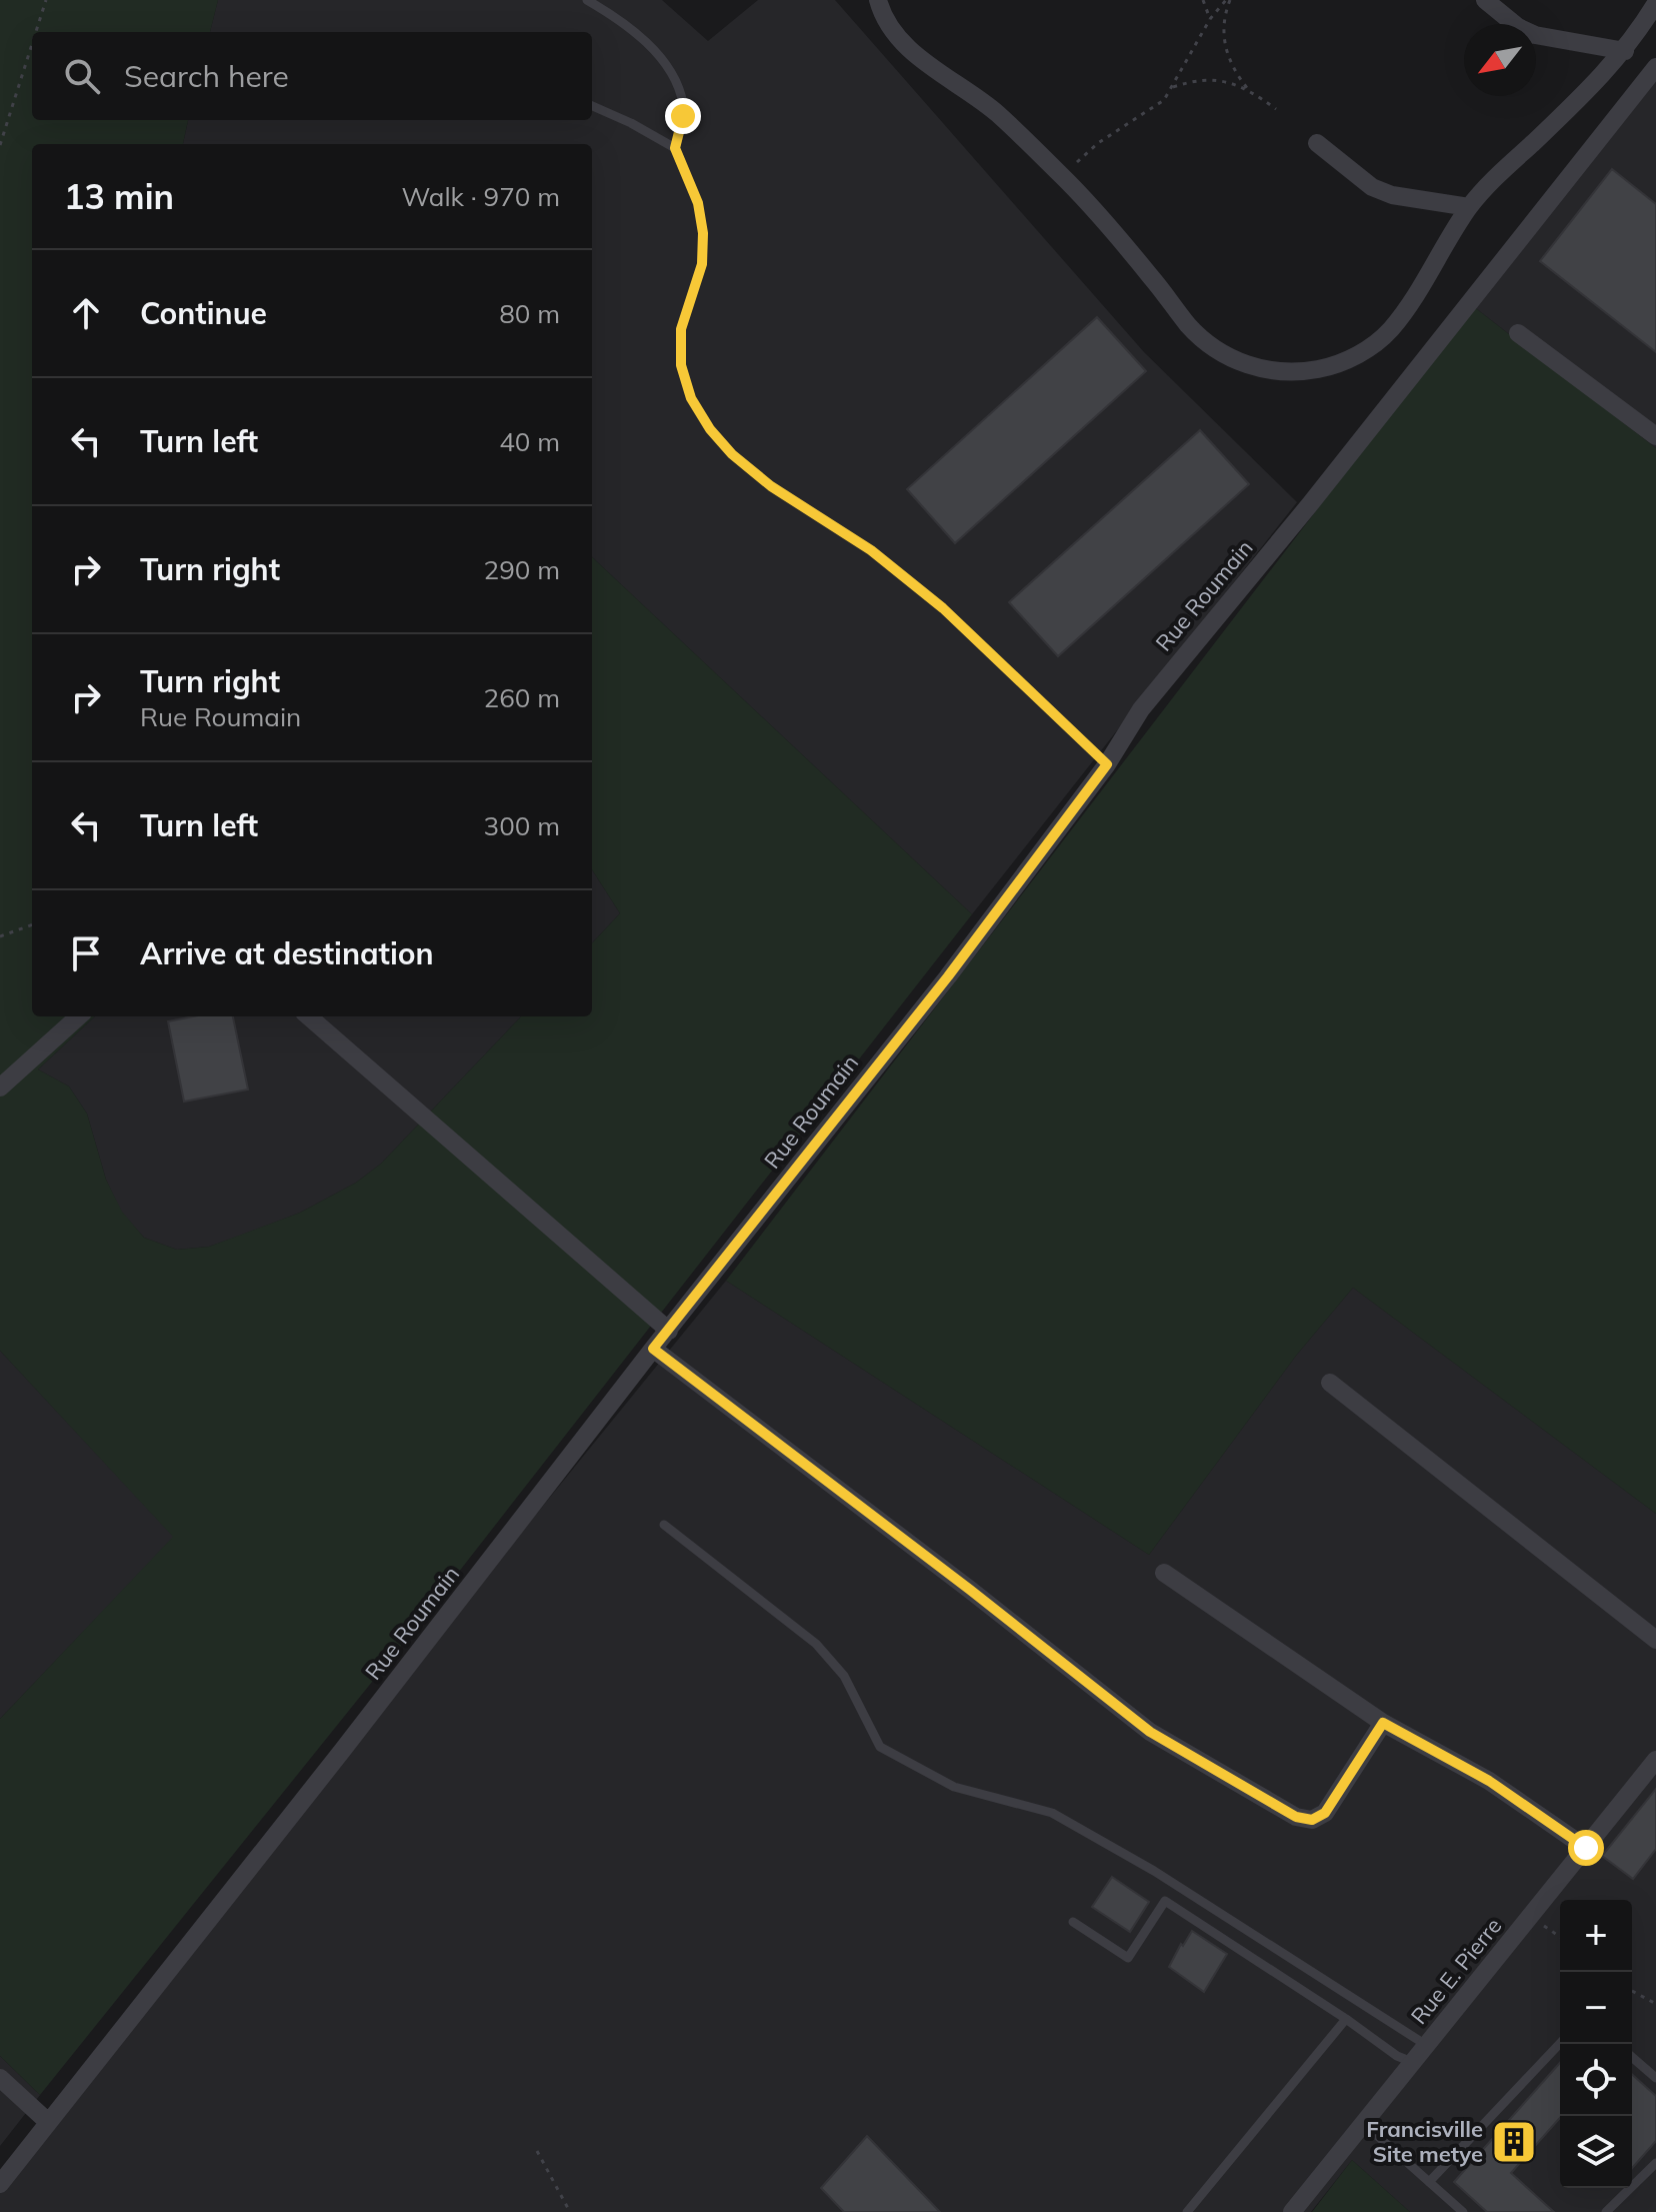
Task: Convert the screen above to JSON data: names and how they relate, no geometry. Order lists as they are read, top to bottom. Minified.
{"streets":{"street":["Rue Roumain","Rue E. Pierre"]},"places":{"building":["Francisville Site metye"]},"north":"bottom left","page":{"search":"Search here","heading":["13 min","Walk · 970 m"],"list":[["Continue","80 m"],["Turn left","40 m"],["Turn right","290 m"],["Turn right","Rue Roumain","260 m"],["Turn left","300 m"],"Arrive at destination"],"map_buttons":["+","−"]}}
